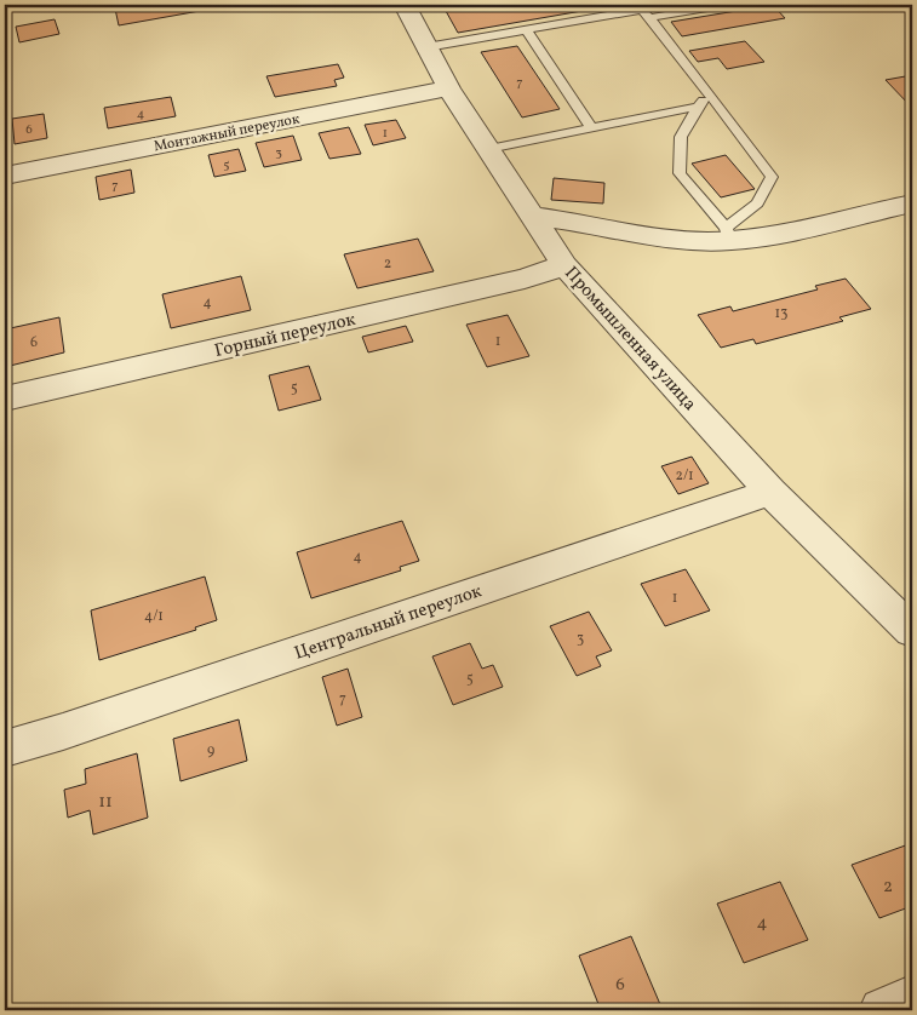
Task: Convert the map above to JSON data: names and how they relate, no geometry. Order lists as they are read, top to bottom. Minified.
{"streets":{"street":["Монтажный переулок","Горный переулок","Промышленная улица","Центральный переулок"]},"crossings":[["Монтажный переулок","Промышленная улица"],["Горный переулок","Промышленная улица"],["Промышленная улица","Центральный переулок"]],"house_numbers":["7","4","6","1","3","5","7","2","4","13","1","6","5","2/1","4","1","4/1","3","5","7","9","11","2","4","6"]}
